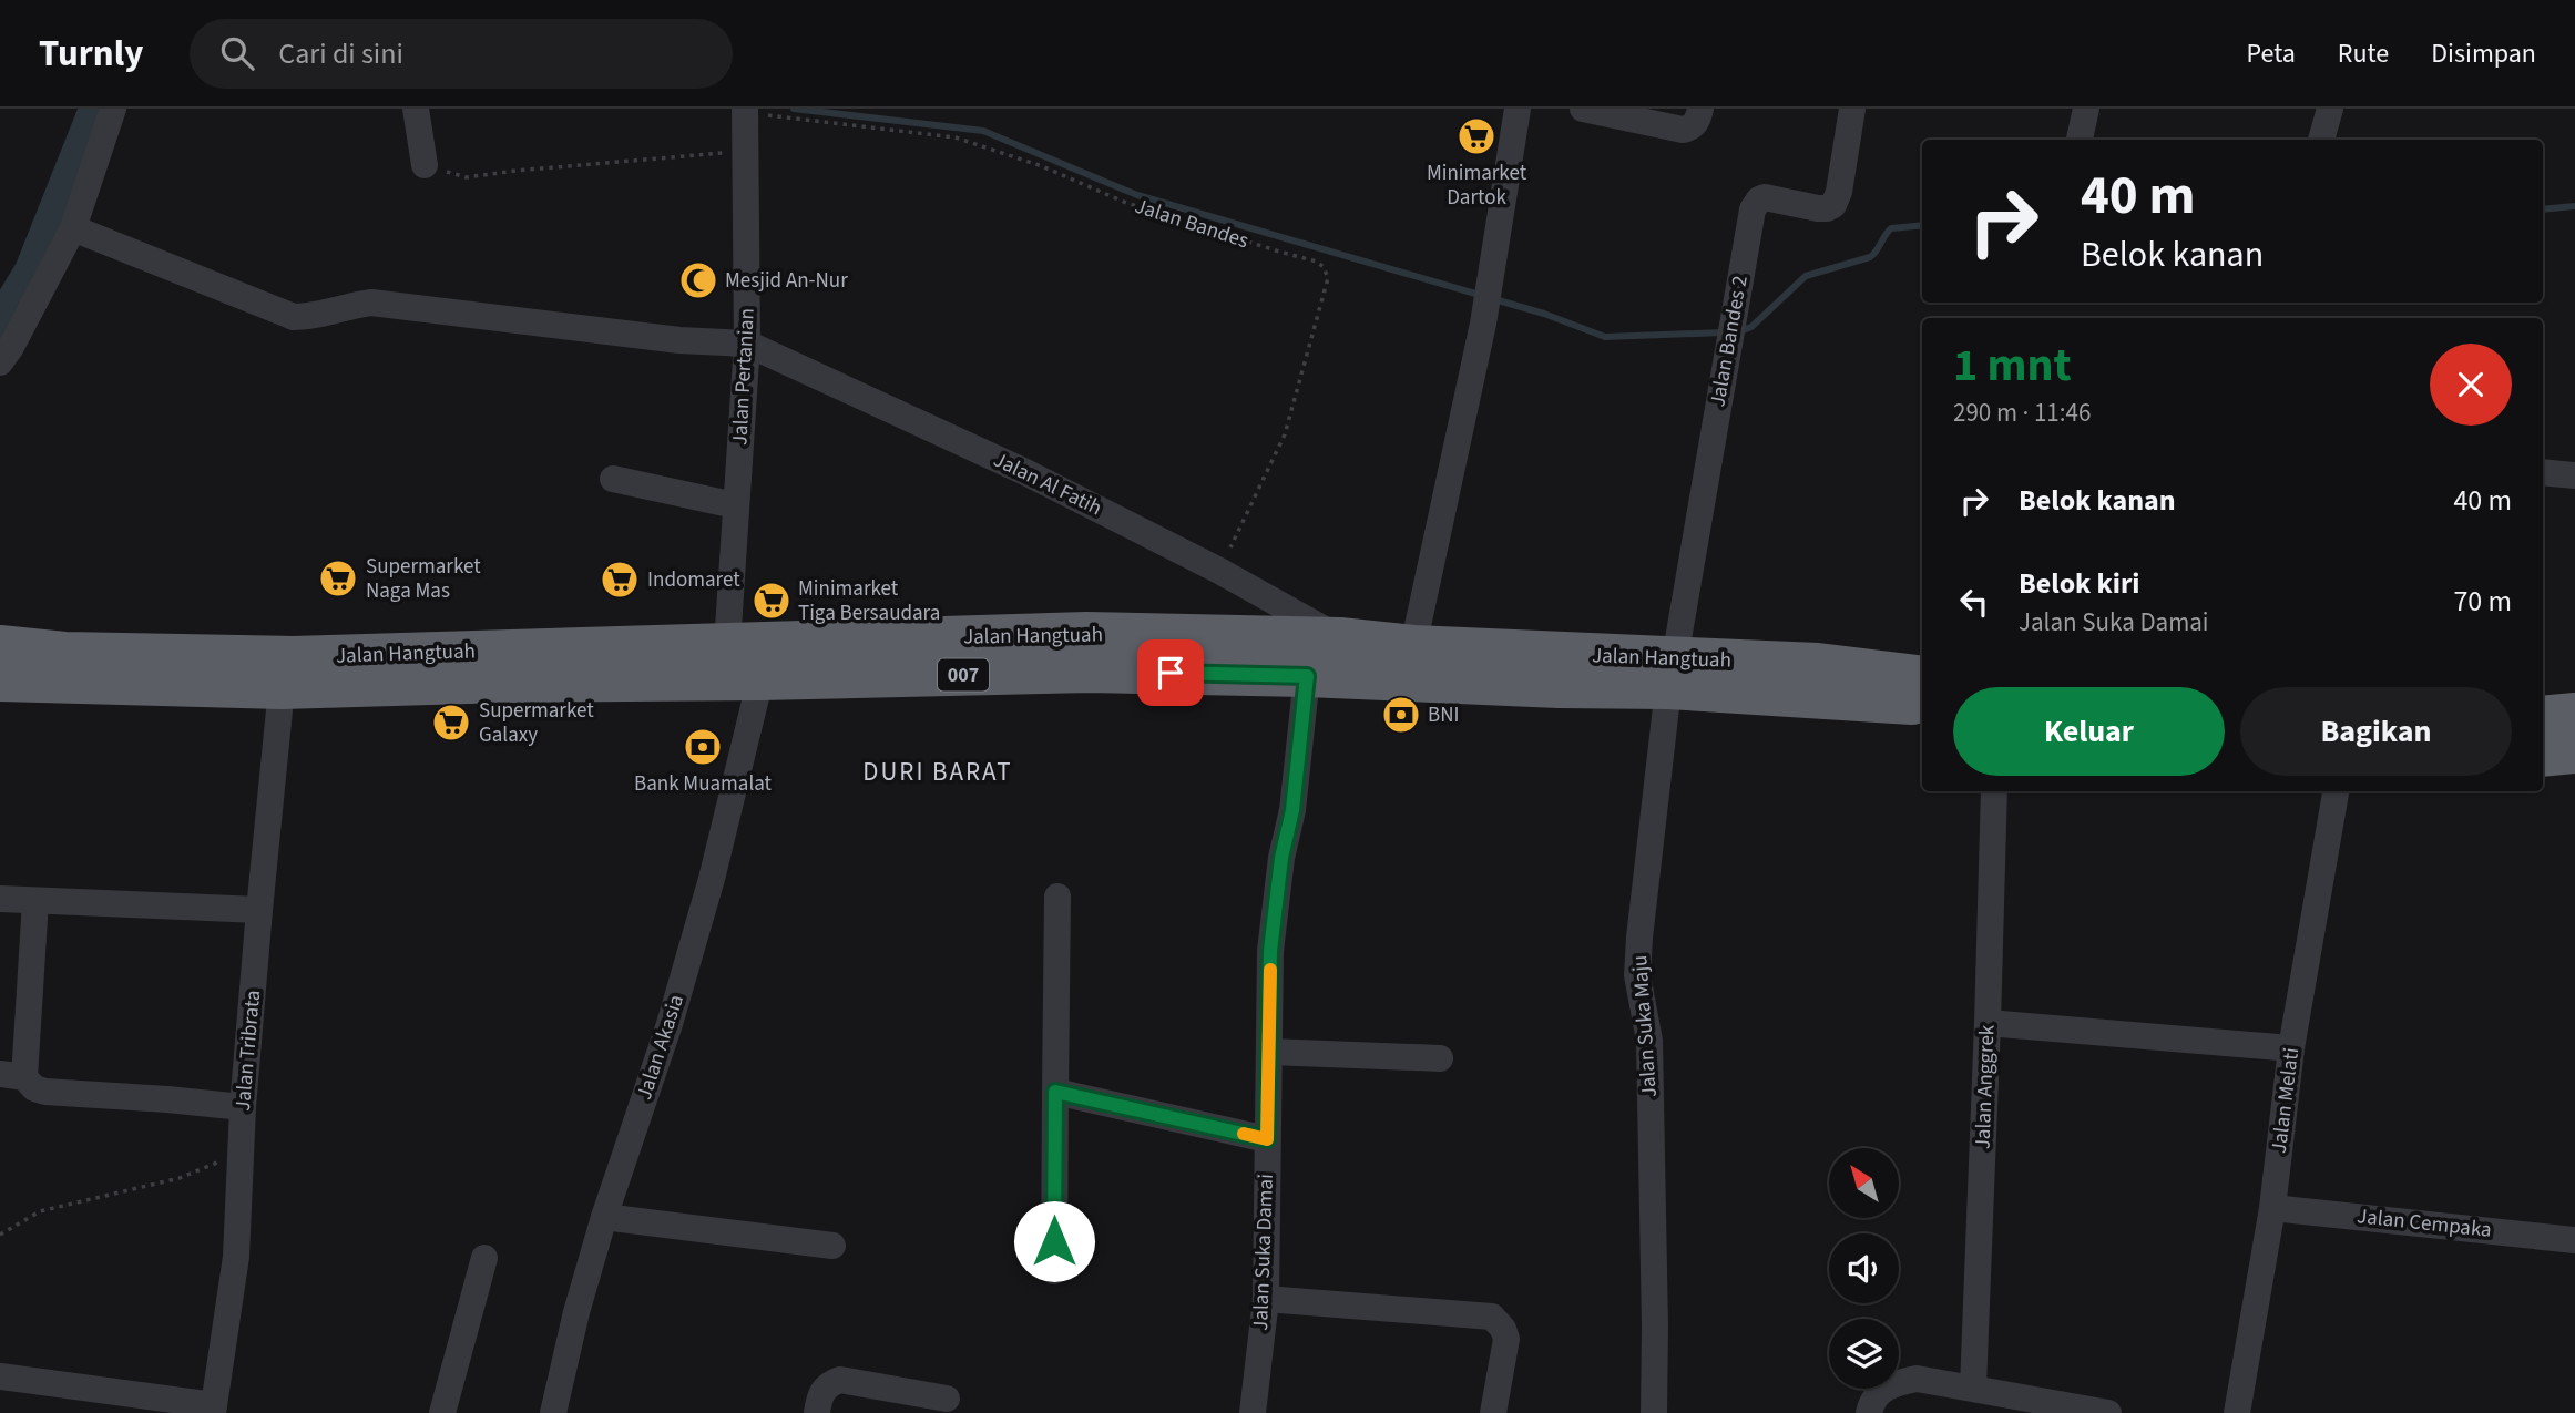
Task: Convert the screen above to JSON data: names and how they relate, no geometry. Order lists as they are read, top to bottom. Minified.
{"streets":{"highway":["Jalan Hangtuah","007"],"street":["Jalan Bandes 2","Jalan Pertanian","Jalan Al Fatih","Jalan Suka Maju","Jalan Akasia","Jalan Tribrata","Jalan Anggrek","Jalan Melati","Jalan Cempaka","Jalan Suka Damai"],"path":["Jalan Bandes"]},"crossings":[["Jalan Bandes","Jalan Pertanian"],["Jalan Bandes","Jalan Al Fatih"],["Jalan Bandes 2","Jalan Hangtuah"],["Jalan Bandes 2","Jalan Suka Maju"],["Jalan Pertanian","Jalan Al Fatih"],["Jalan Pertanian","Jalan Hangtuah"],["Jalan Al Fatih","Jalan Hangtuah"],["Jalan Hangtuah","Jalan Suka Maju"],["Jalan Hangtuah","Jalan Akasia"],["Jalan Hangtuah","Jalan Tribrata"],["Jalan Hangtuah","Jalan Suka Damai"],["Jalan Melati","Jalan Cempaka"]],"districts":["DURI BARAT"],"places":{"supermarket":["Minimarket Dartok","Supermarket Naga Mas","Indomaret","Minimarket Tiga Bersaudara","Supermarket Galaxy"],"mosque":["Mesjid An-Nur"],"bank":["BNI","Bank Muamalat"]},"north":"top left","page":{"header":"Turnly","search":"Cari di sini","nav":["Peta","Rute","Disimpan"],"turn":["40 m","Belok kanan"],"heading":["1 mnt","290 m · 11:46"],"list":[{"name":"Belok kanan","value":"40 m"},{"name":"Belok kiri","note":"Jalan Suka Damai","value":"70 m"}],"buttons":["Keluar","Bagikan"]}}
